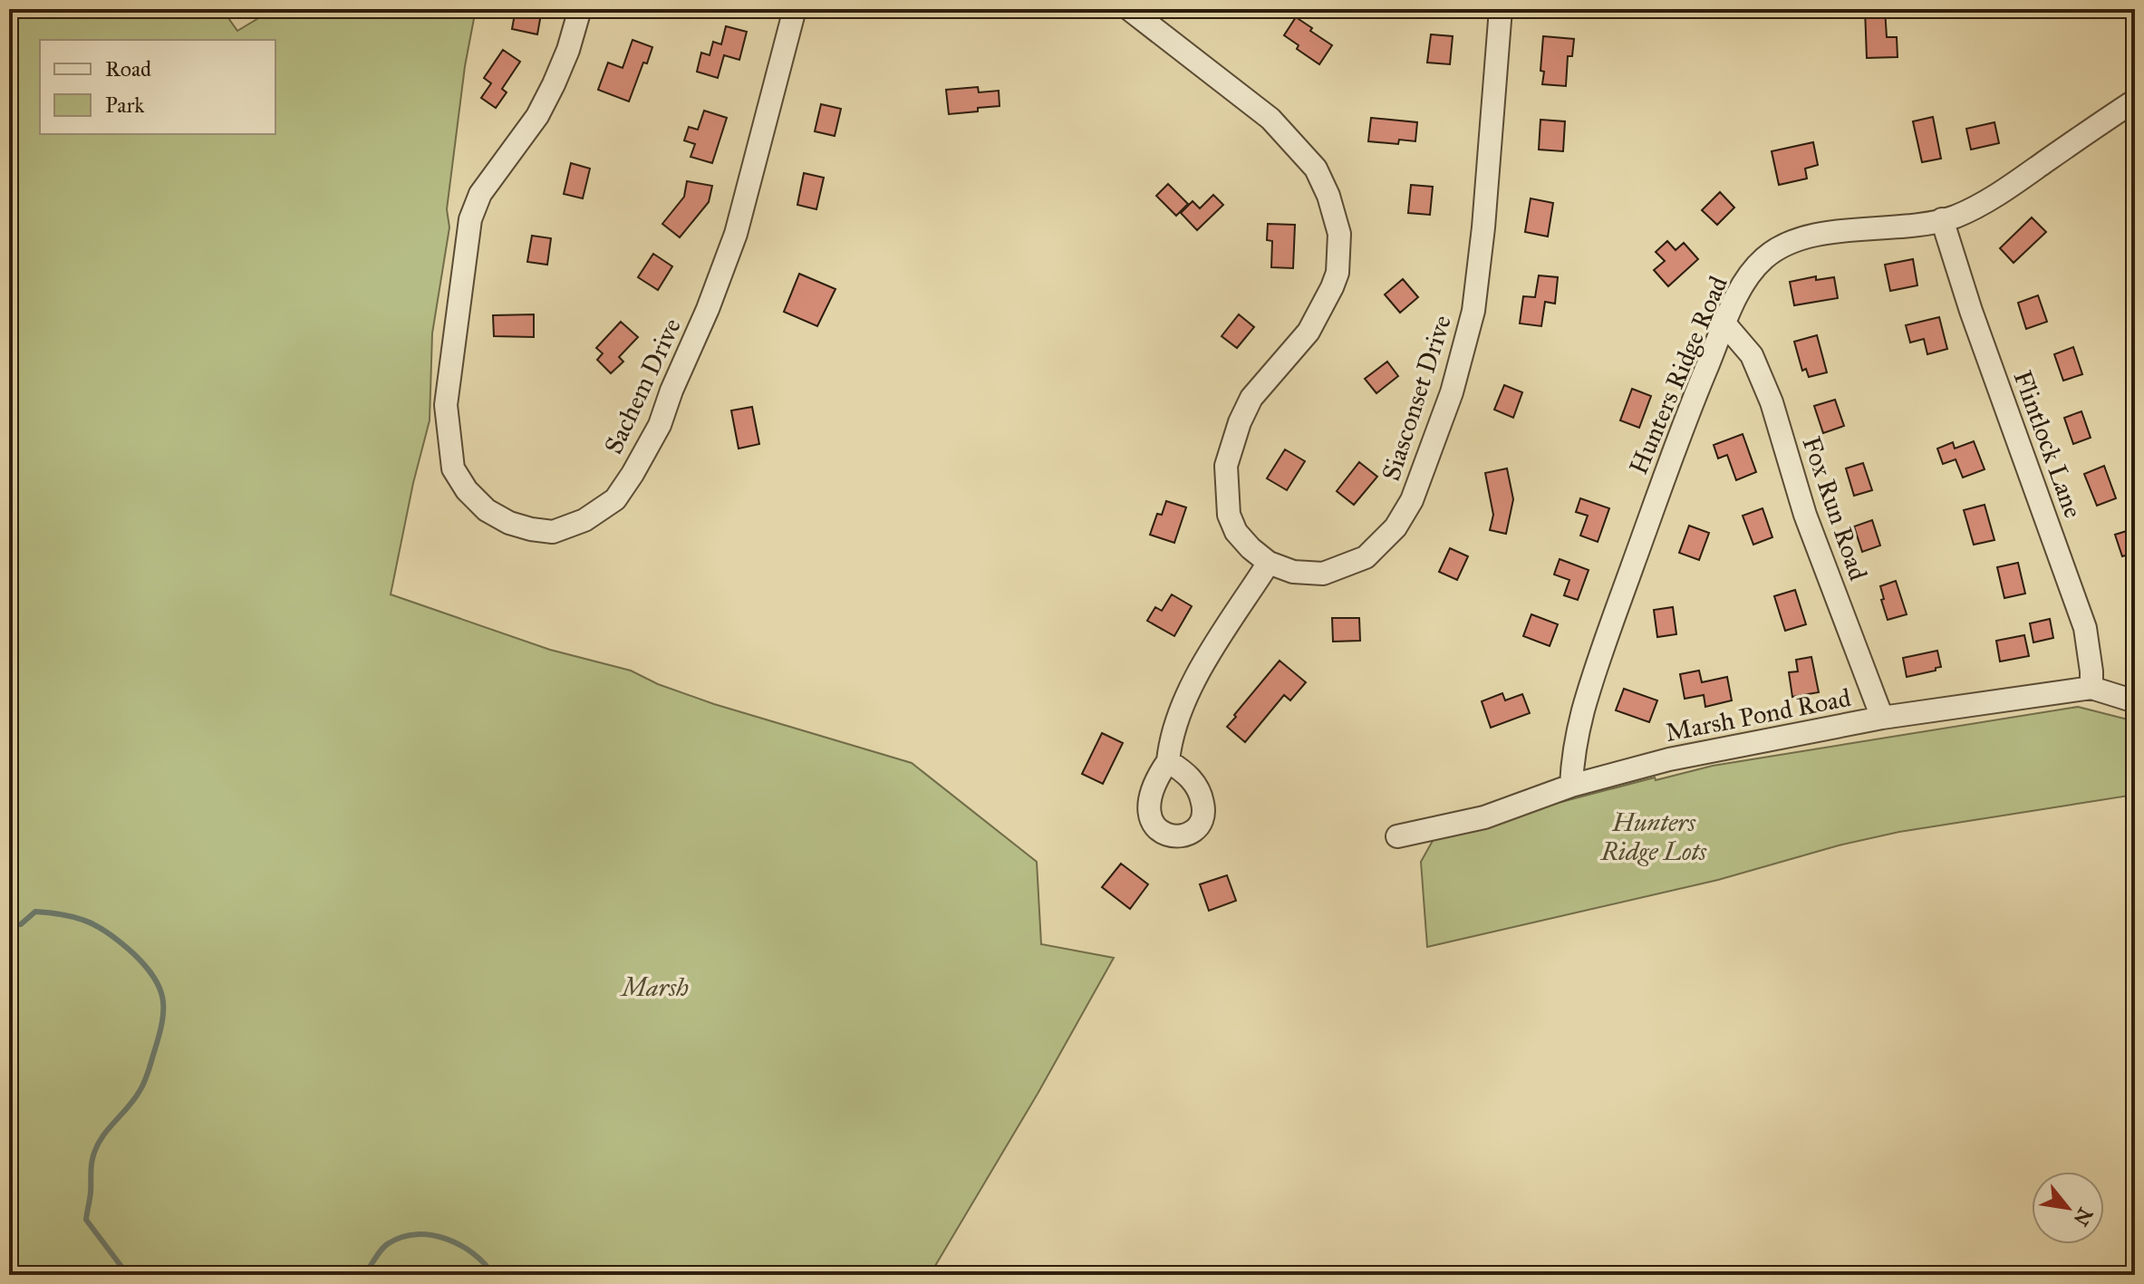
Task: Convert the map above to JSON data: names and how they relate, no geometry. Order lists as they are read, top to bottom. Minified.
{"streets":{"street":["Hunters Ridge Road","Sachem Drive","Siasconset Drive","Flintlock Lane","Fox Run Road","Marsh Pond Road"]},"crossings":[["Hunters Ridge Road","Flintlock Lane"],["Hunters Ridge Road","Fox Run Road"],["Hunters Ridge Road","Marsh Pond Road"],["Flintlock Lane","Marsh Pond Road"],["Fox Run Road","Marsh Pond Road"]],"parks":["Hunters Ridge Lots","Marsh"],"legend":["Road","Park"],"north":"bottom right"}
